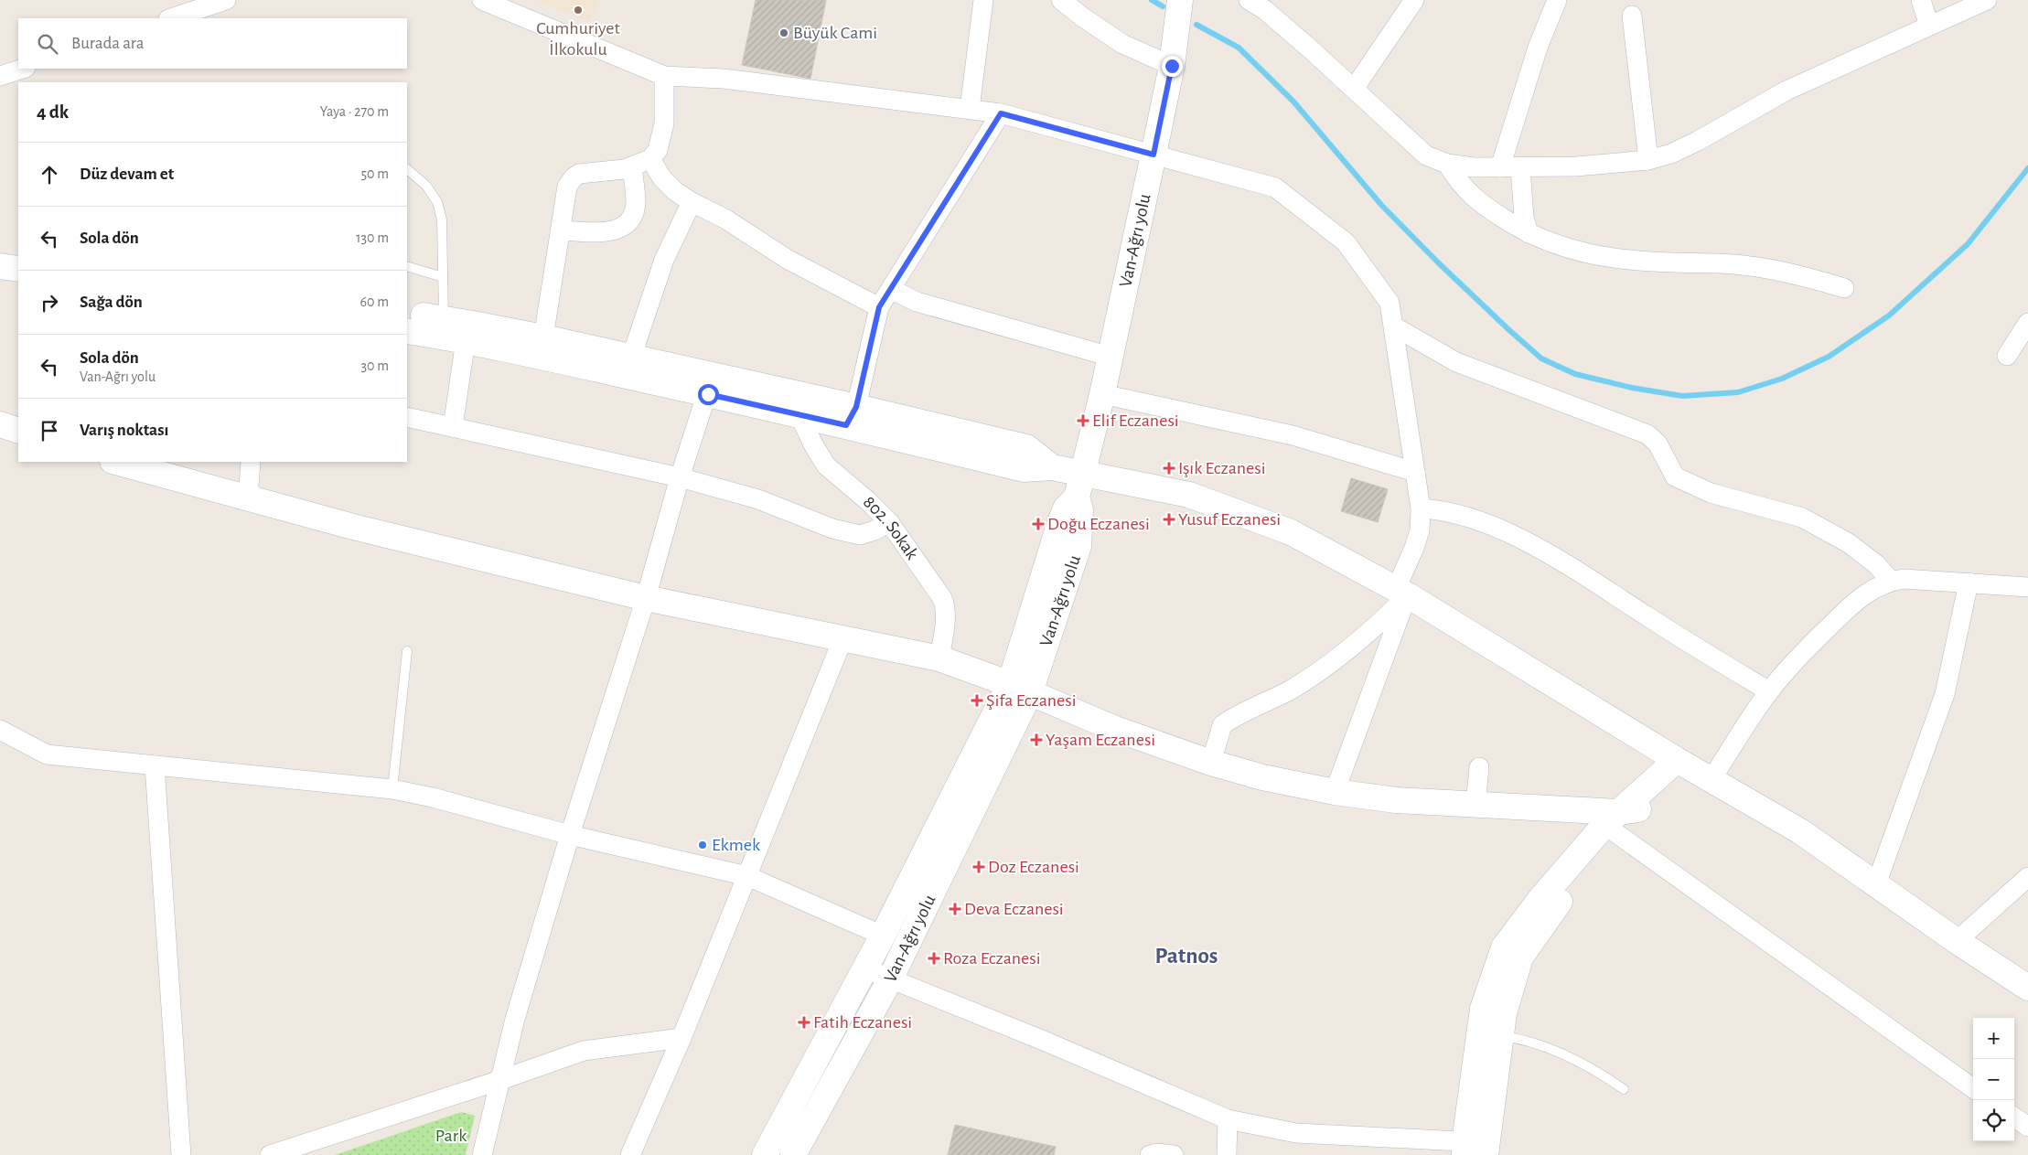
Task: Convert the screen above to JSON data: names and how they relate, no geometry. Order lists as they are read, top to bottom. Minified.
{"streets":{"main road":["Van-Ağrı yolu"],"street":["802. Sokak"]},"districts":["Patnos"],"parks":["Park"],"places":{"other":["Cumhuriyet İlkokulu","Büyük Cami","Ekmek"],"health":["Elif Eczanesi","Işık Eczanesi","Yusuf Eczanesi","Doğu Eczanesi","Şifa Eczanesi","Yaşam Eczanesi","Doz Eczanesi","Deva Eczanesi","Roza Eczanesi","Fatih Eczanesi"]},"page":{"search":"Burada ara","heading":["4 dk","Yaya · 270 m"],"list":[["Düz devam et","50 m"],["Sola dön","130 m"],["Sağa dön","60 m"],["Sola dön","Van-Ağrı yolu","30 m"],"Varış noktası"],"map_buttons":["+","−"]}}
